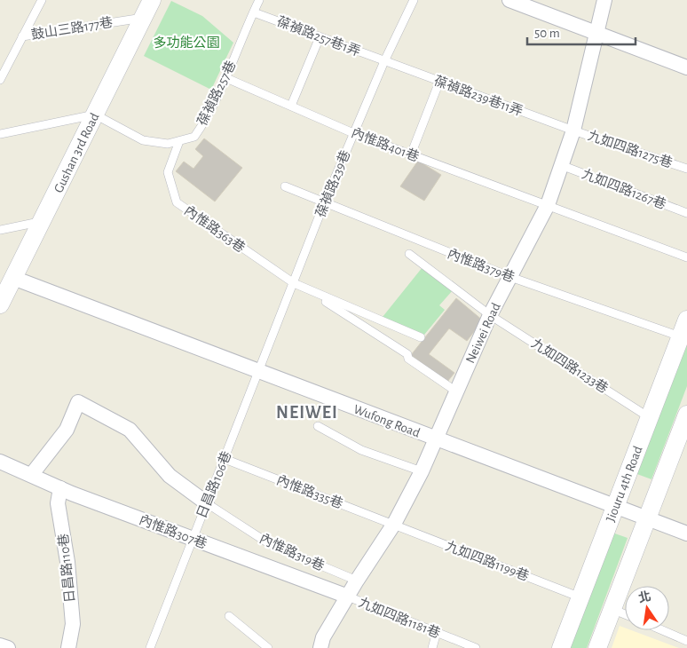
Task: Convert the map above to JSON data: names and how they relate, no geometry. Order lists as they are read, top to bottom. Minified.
{"streets":{"street":["Gushan 3rd Road","Neiwei Road","Wufong Road","Jiouru 4th Road","內惟路307巷","日昌路110巷"],"lane":["鼓山三路177巷","葆禎路257巷1弄","葆禎路257巷","葆禎路239巷11弄","內惟路401巷","九如四路1275巷","葆禎路239巷","九如四路1267巷","內惟路363巷","內惟路379巷","九如四路1233巷","日昌路106巷","內惟路335巷","內惟路319巷","九如四路1199巷","九如四路1181巷"]},"crossings":[["鼓山三路177巷","Gushan 3rd Road"],["葆禎路257巷1弄","葆禎路257巷"],["葆禎路257巷1弄","葆禎路239巷11弄"],["葆禎路257巷1弄","葆禎路239巷"],["葆禎路257巷","內惟路401巷"],["葆禎路257巷","Gushan 3rd Road"],["葆禎路257巷","內惟路363巷"],["葆禎路239巷11弄","九如四路1275巷"],["葆禎路239巷11弄","葆禎路239巷"],["葆禎路239巷11弄","Neiwei Road"],["內惟路401巷","葆禎路239巷"],["內惟路401巷","Neiwei Road"],["九如四路1275巷","Neiwei Road"],["Gushan 3rd Road","Wufong Road"],["葆禎路239巷","內惟路363巷"],["葆禎路239巷","內惟路379巷"],["葆禎路239巷","Wufong Road"],["葆禎路239巷","日昌路106巷"],["九如四路1267巷","Neiwei Road"],["內惟路363巷","Neiwei Road"],["內惟路379巷","Neiwei Road"],["內惟路379巷","九如四路1233巷"],["內惟路379巷","Jiouru 4th Road"],["Neiwei Road","九如四路1233巷"],["Neiwei Road","Wufong Road"],["Neiwei Road","內惟路335巷"],["Neiwei Road","內惟路307巷"],["Neiwei Road","內惟路319巷"],["Neiwei Road","九如四路1199巷"],["Neiwei Road","九如四路1181巷"],["九如四路1233巷","Jiouru 4th Road"],["Wufong Road","Jiouru 4th Road"],["Wufong Road","日昌路106巷"],["Jiouru 4th Road","九如四路1199巷"],["日昌路106巷","內惟路335巷"],["日昌路106巷","內惟路307巷"],["日昌路106巷","內惟路319巷"],["內惟路335巷","九如四路1199巷"],["內惟路307巷","日昌路110巷"],["內惟路307巷","九如四路1181巷"]],"districts":["NEIWEI"],"parks":["多功能公園"],"scale_bar":"50 m","north":"top"}
